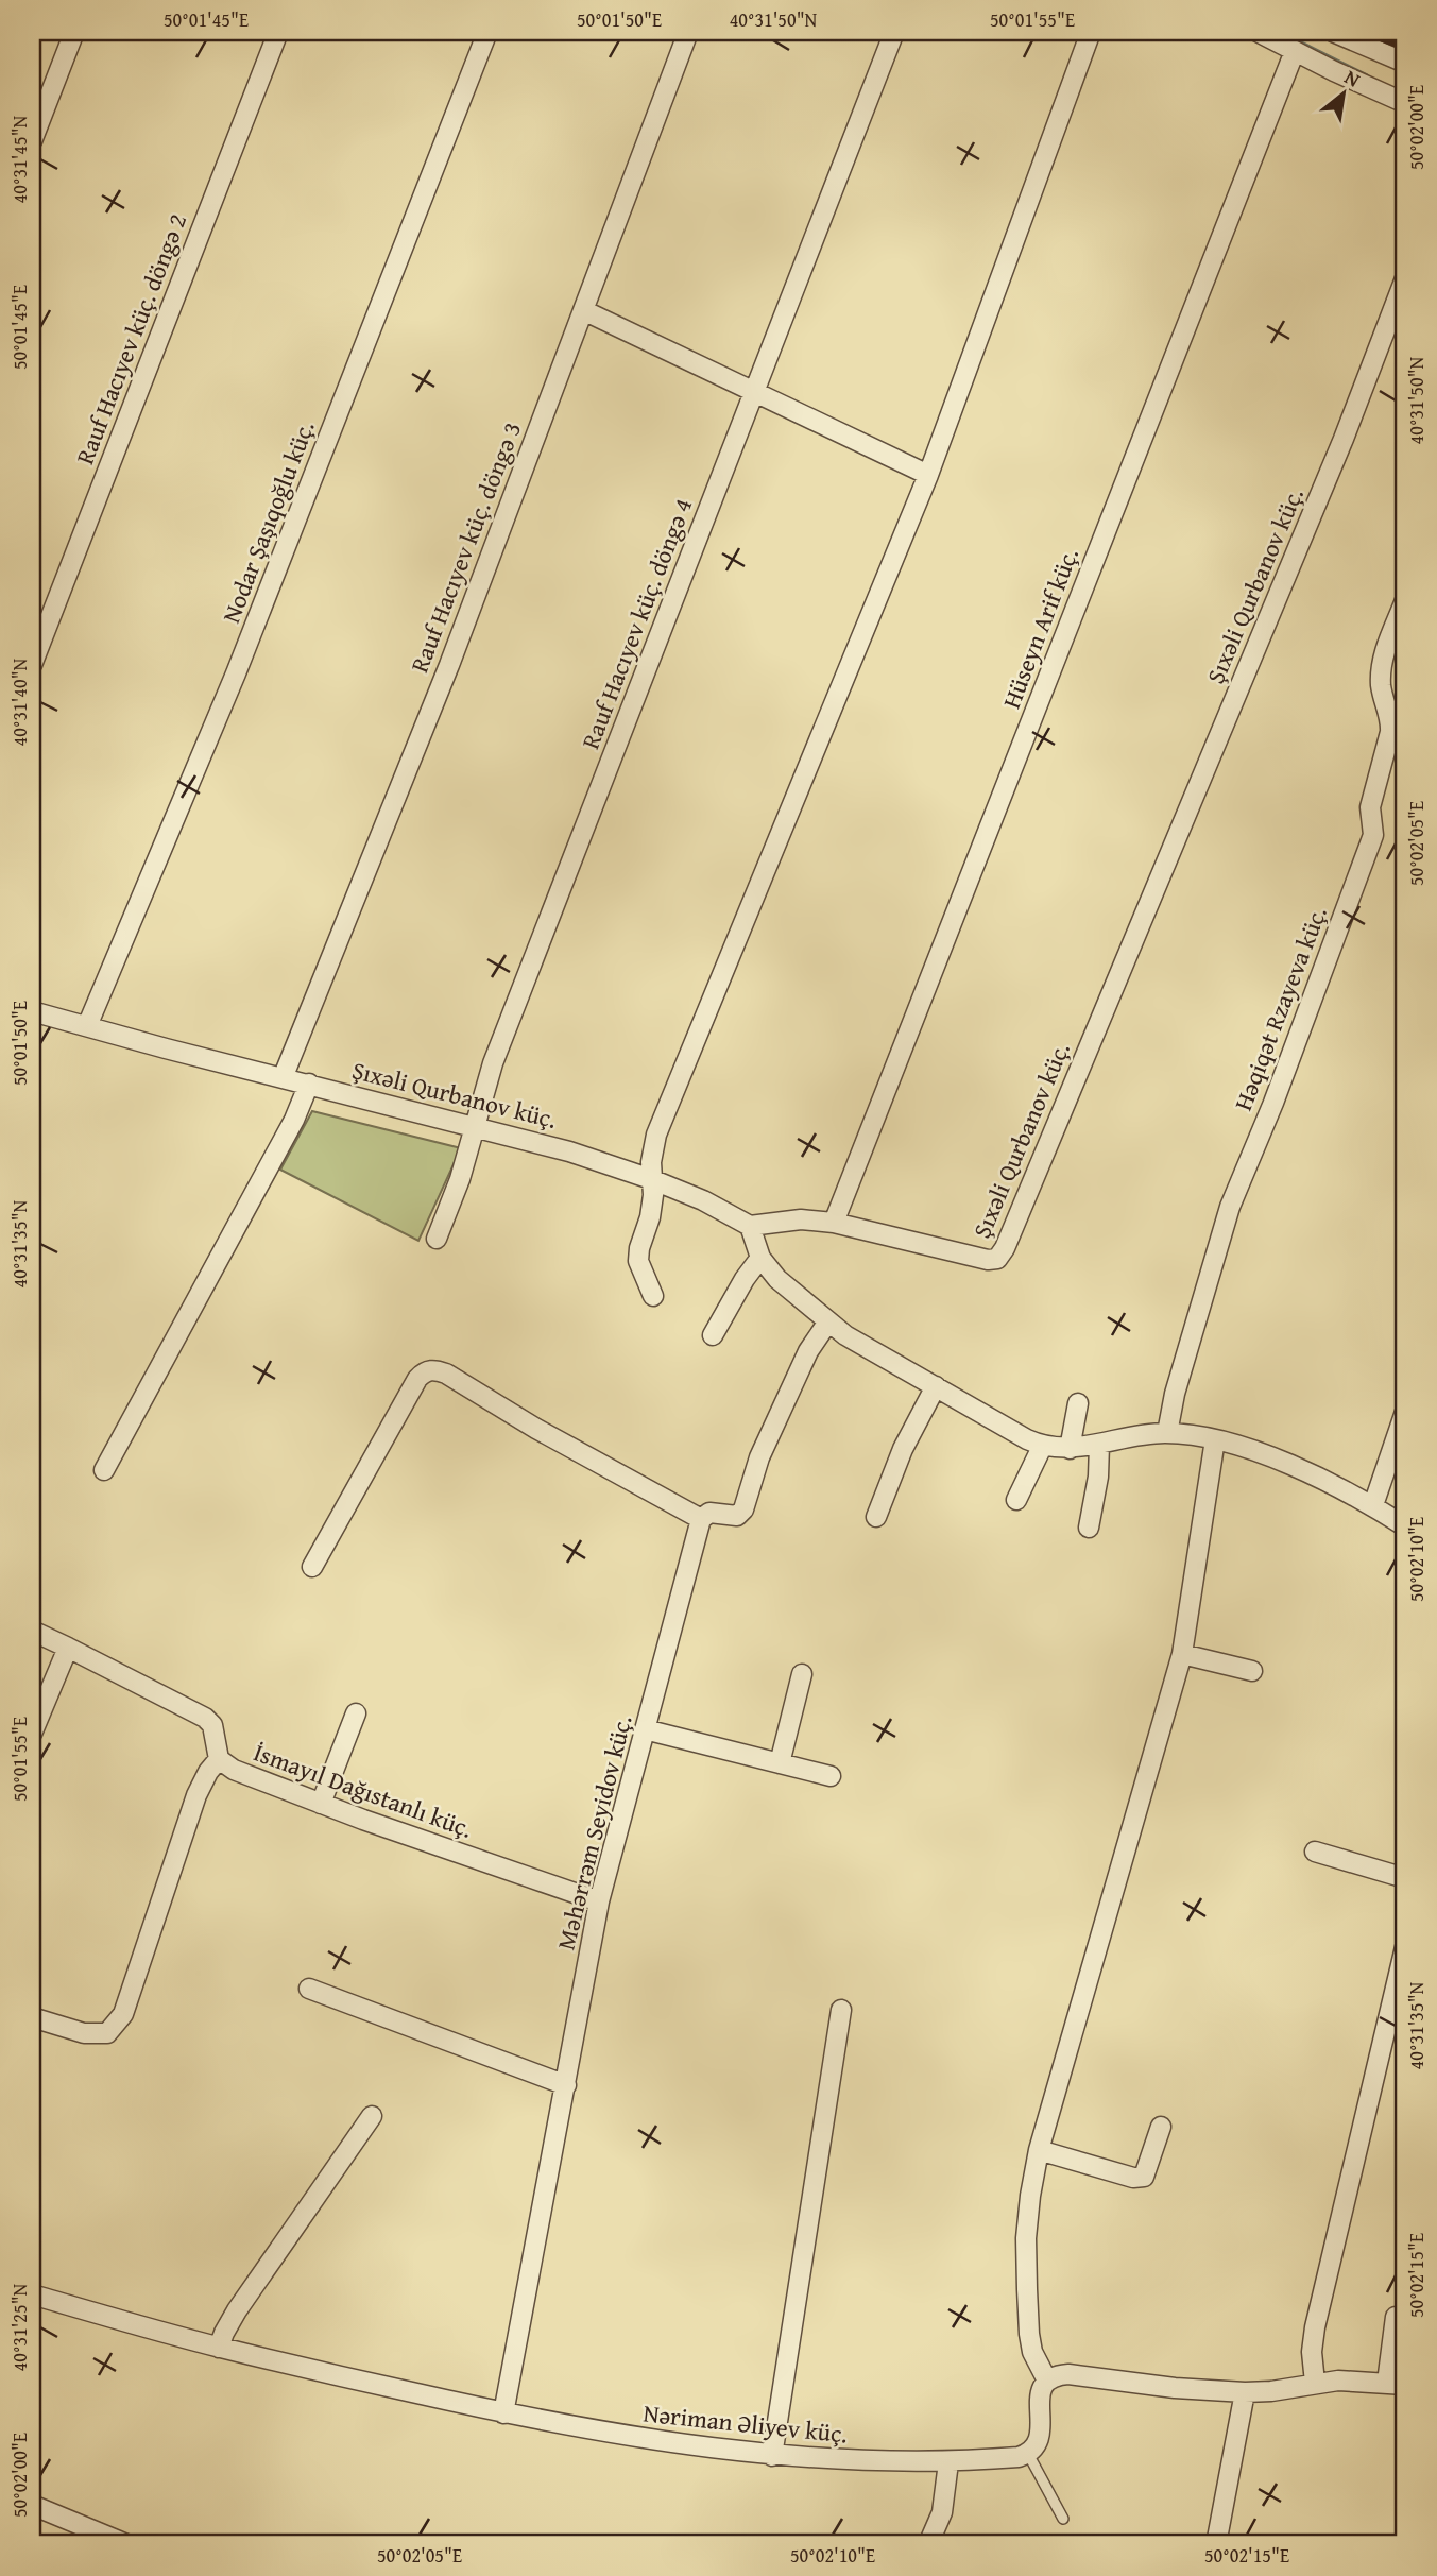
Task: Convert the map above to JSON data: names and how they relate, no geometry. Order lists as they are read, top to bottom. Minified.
{"streets":{"street":["Rauf Hacıyev küç. döngə 2","Nodar Şaşıqoğlu küç.","Rauf Hacıyev küç. döngə 3","Şıxəli Qurbanov küç.","Rauf Hacıyev küç. döngə 4","Hüseyn Arif küç.","Həqiqət Rzayeva küç.","İsmayıl Dağıstanlı küç.","Məhərrəm Seyidov küç.","Nəriman Əliyev küç."]},"crossings":[["Nodar Şaşıqoğlu küç.","Şıxəli Qurbanov küç."],["Rauf Hacıyev küç. döngə 3","Şıxəli Qurbanov küç."],["Şıxəli Qurbanov küç.","Rauf Hacıyev küç. döngə 4"],["Şıxəli Qurbanov küç.","Hüseyn Arif küç."],["İsmayıl Dağıstanlı küç.","Məhərrəm Seyidov küç."],["Məhərrəm Seyidov küç.","Nəriman Əliyev küç."]],"north":"top right","coordinates":["50°01'45\"E","50°01'50\"E","40°31'50\"N","50°01'55\"E","50°02'00\"E","40°31'45\"N","40°31'40\"N","50°02'05\"E","40°31'35\"N","50°02'10\"E","50°02'15\"E","40°31'25\"N"]}
